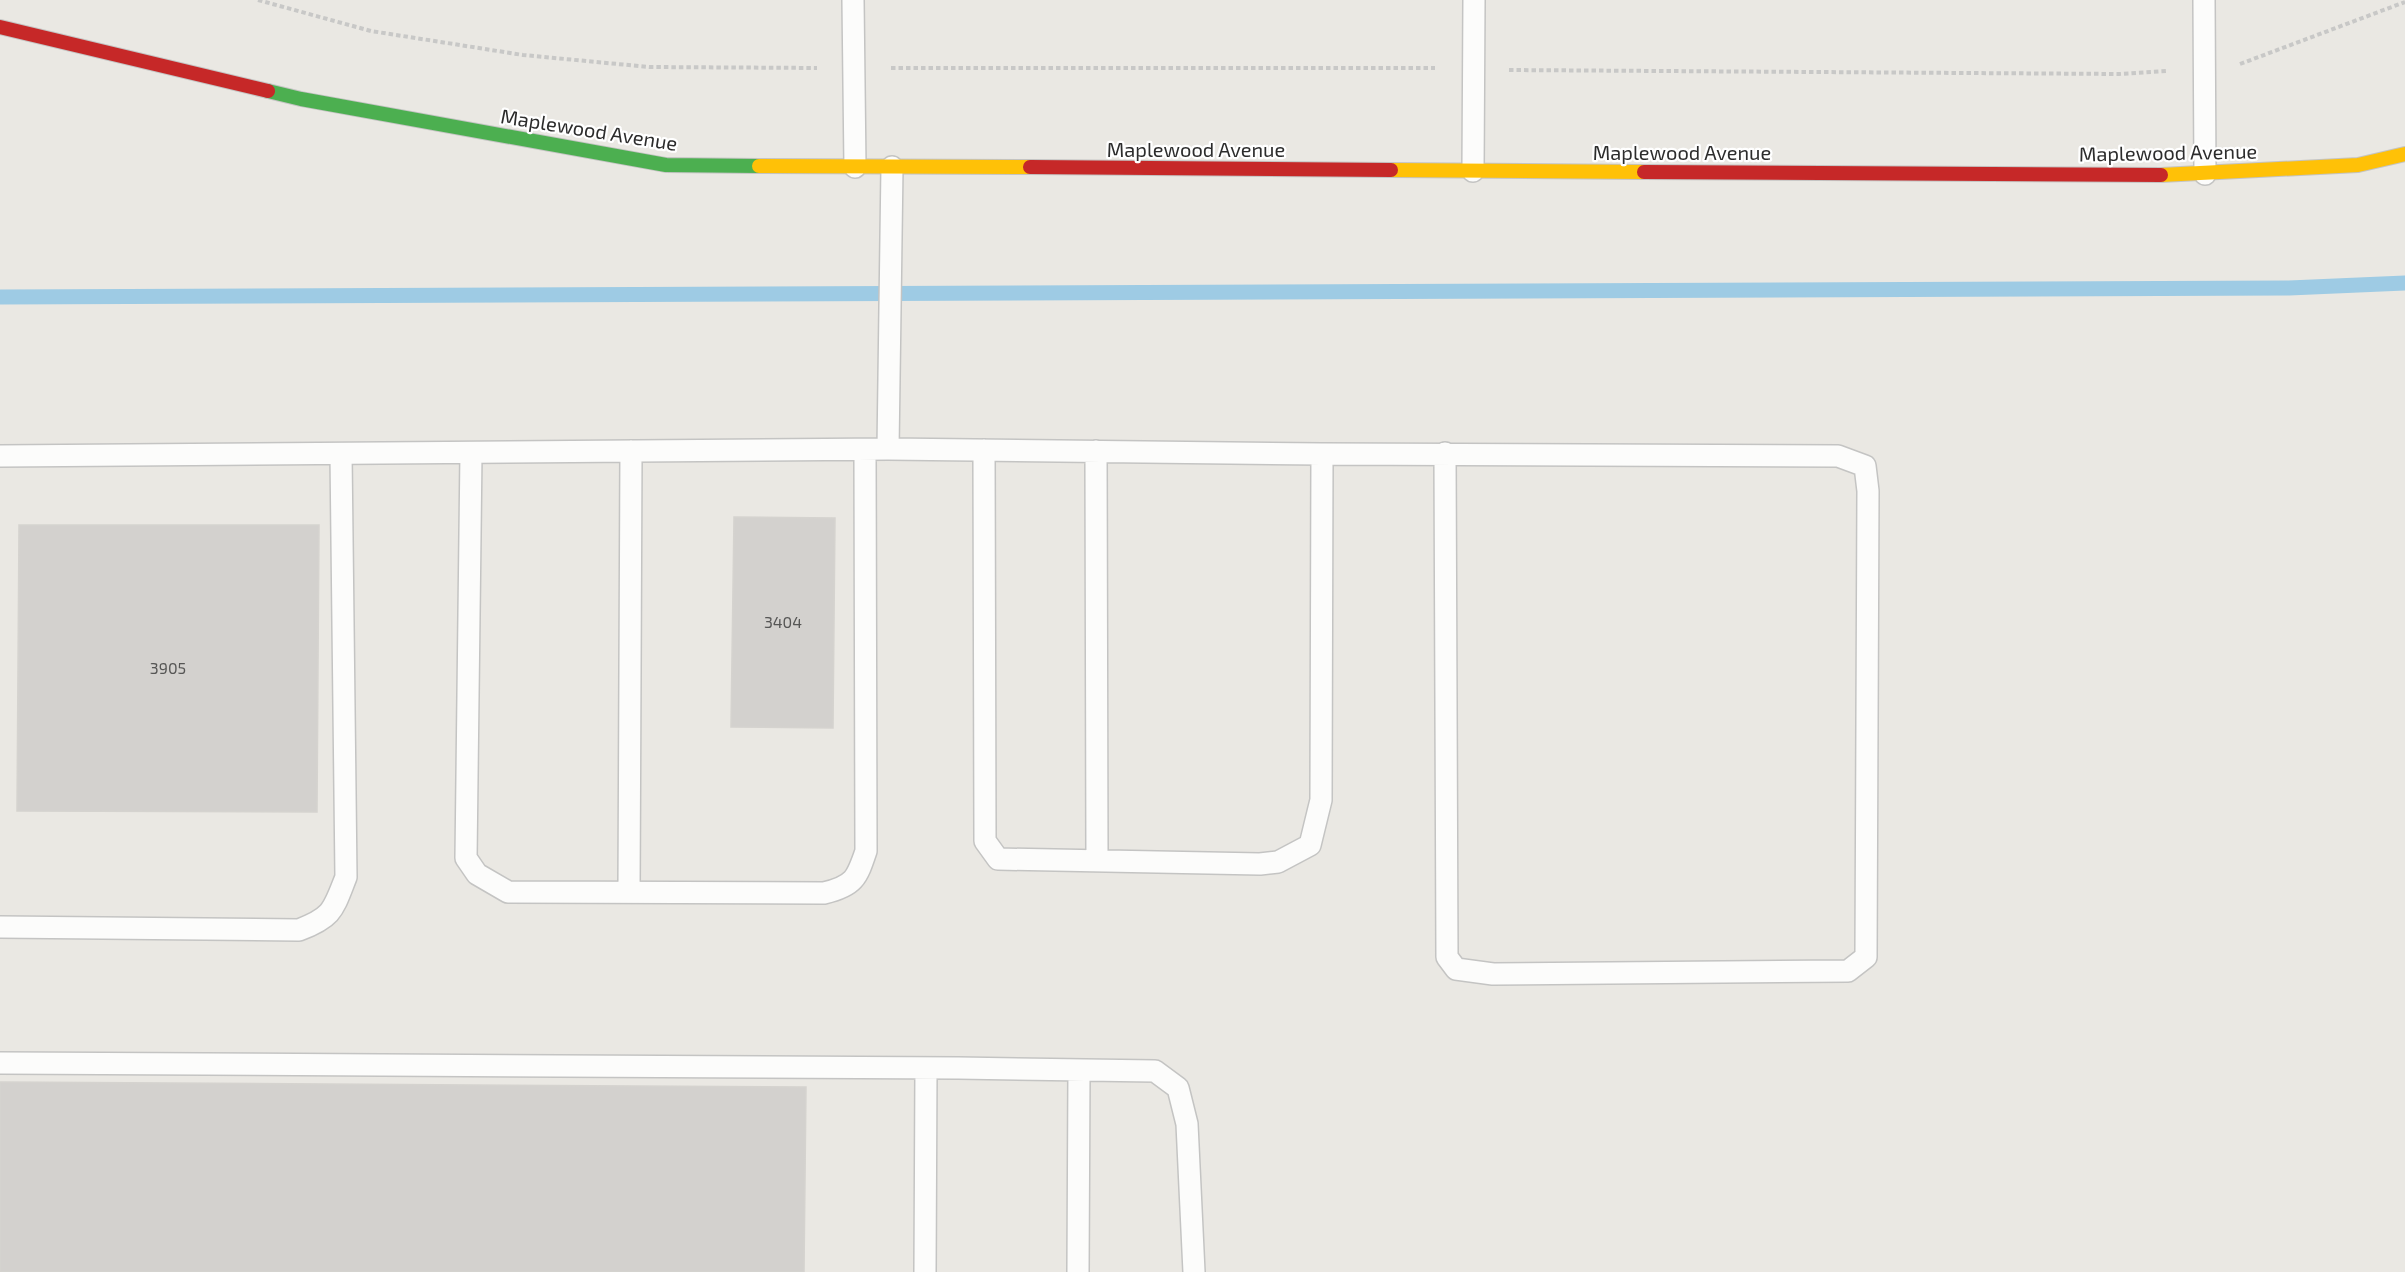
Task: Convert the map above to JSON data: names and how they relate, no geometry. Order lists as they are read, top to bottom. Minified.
{"streets":{"street":["Maplewood Avenue"]},"house_numbers":["3404","3905"]}
